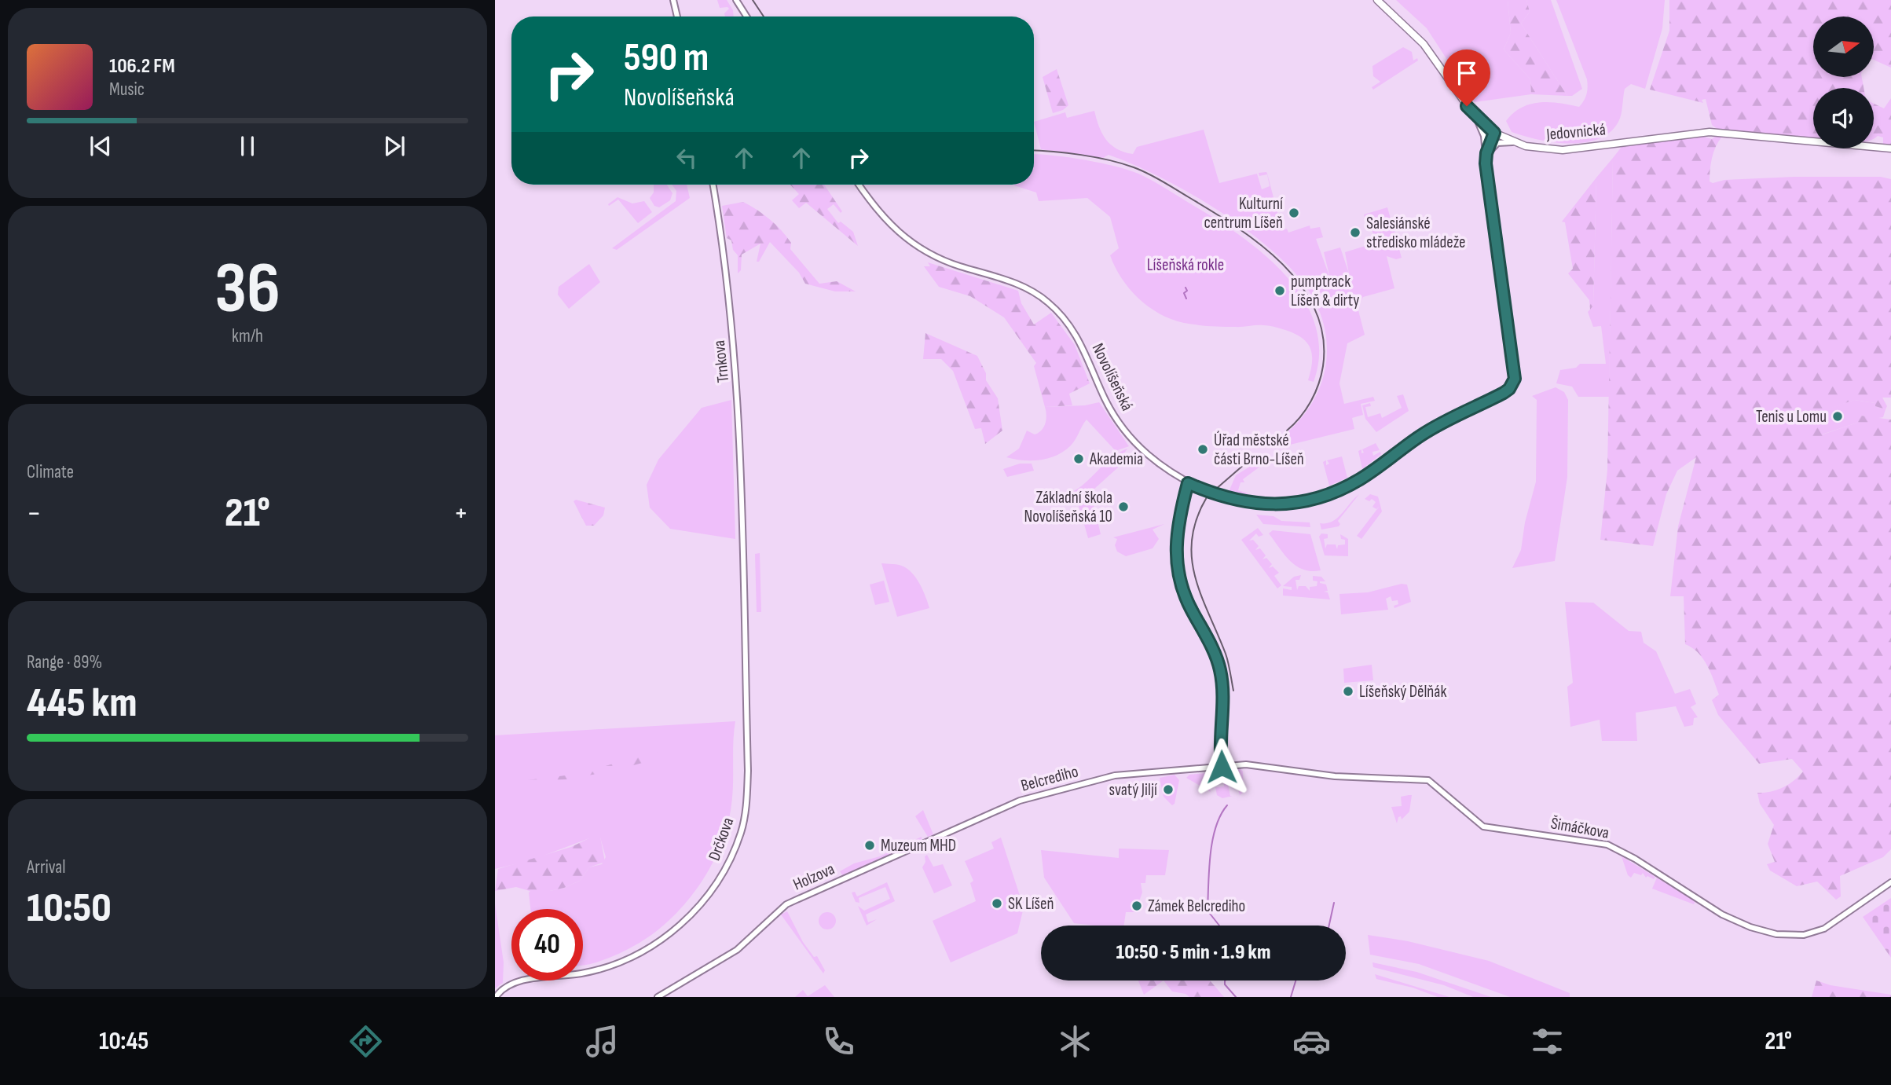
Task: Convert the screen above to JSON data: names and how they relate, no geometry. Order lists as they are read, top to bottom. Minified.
{"streets":{"main road":["Jedovnická"],"street":["Trnkova","Novolíšeňská","Belcrediho","Šimáčkova","Drčkova","Holzova"]},"crossings":[["Jedovnická","Novolíšeňská"],["Trnkova","Drčkova"],["Belcrediho","Šimáčkova"],["Belcrediho","Holzova"]],"parks":["Líšeňská rokle"],"places":["Kulturní centrum Líšeň","Salesiánské středisko mládeže","pumptrack Líšeň & dirty","Tenis u Lomu","Úřad městské části Brno-Líšeň","Akademia","Základní škola Novolíšeňská 10","Líšeňský Dělňák","svatý Jiljí","Muzeum MHD","SK Líšeň","Zámek Belcrediho"],"north":"right","page":{"turn":["590 m","Novolíšeňská"],"song":["106.2 FM","Music"],"tile":[["36","km/h"],"Climate",["Range · 89%","445 km"],["Arrival","10:50"]],"heat":["−","21°","+"],"limit":"40","trip":"10:50 · 5 min · 1.9 km","tabs":["10:45","21°"]}}
